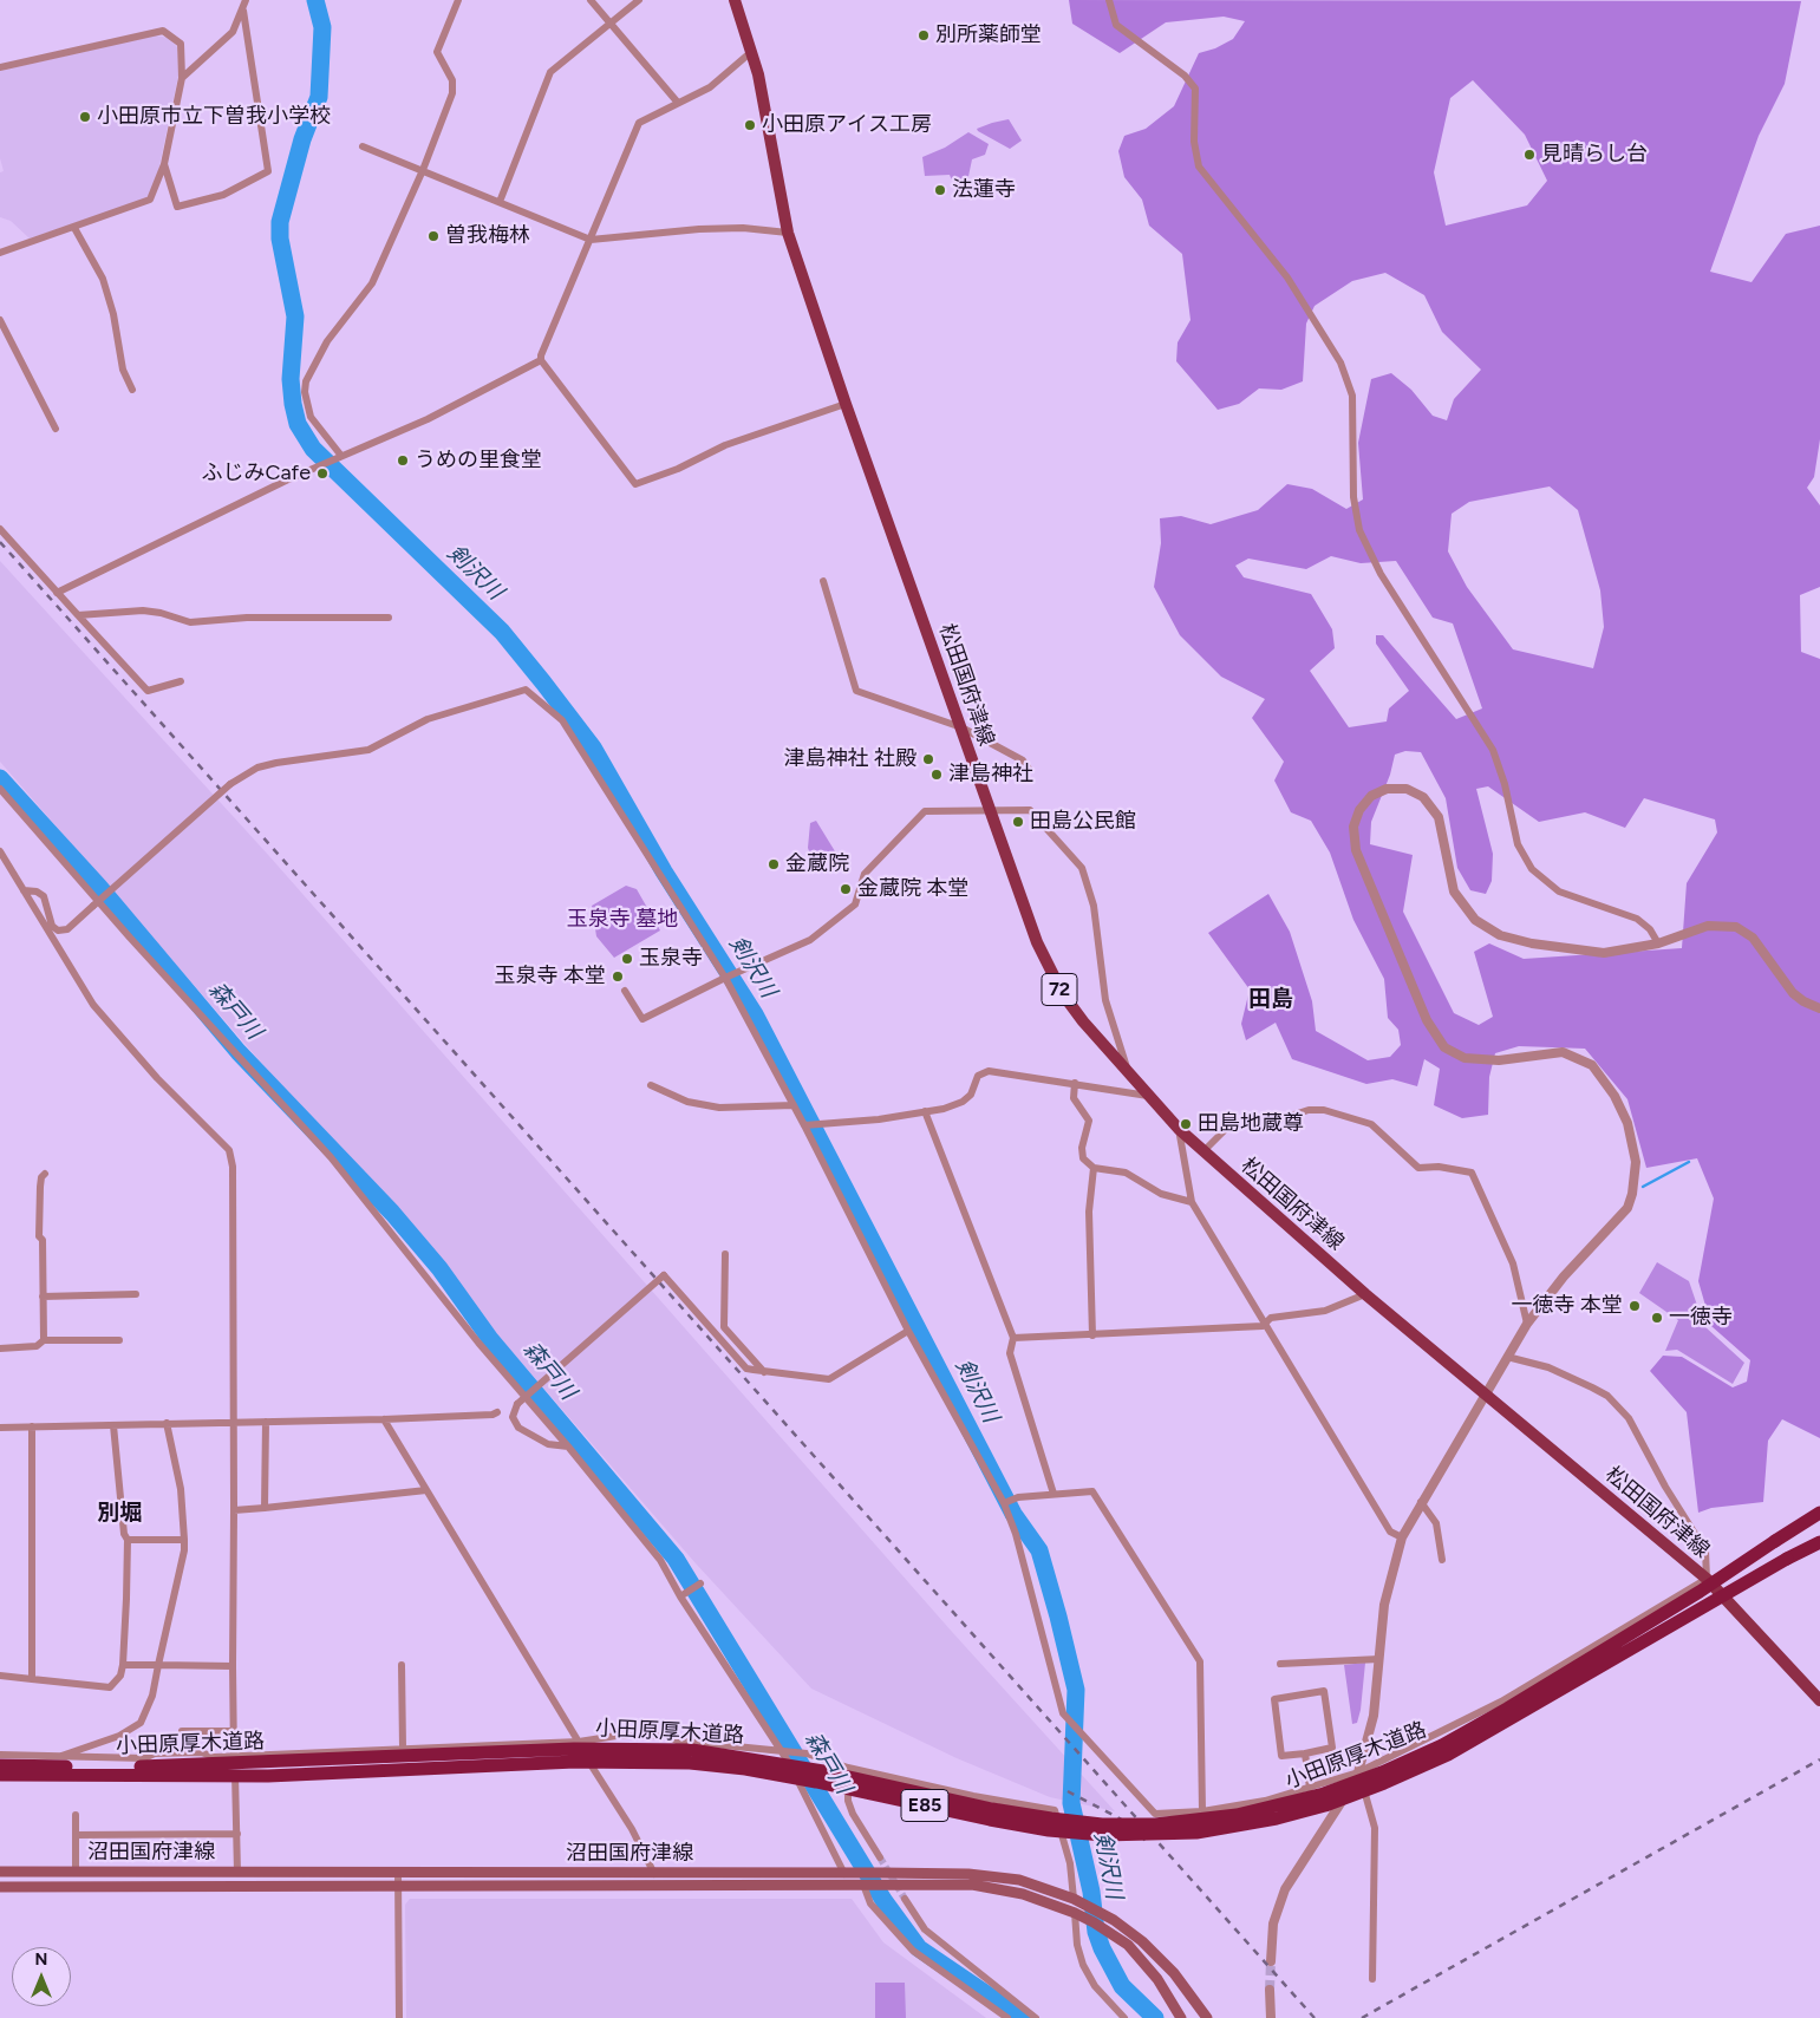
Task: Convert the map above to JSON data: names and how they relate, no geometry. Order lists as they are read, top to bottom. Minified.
{"streets":{"highway":["小田原厚木道路","E85"],"main road":["松田国府津線","72","沼田国府津線"]},"districts":["田島","別堀"],"water":["剣沢川","森戸川"],"parks":["玉泉寺 墓地"],"places":["別所薬師堂","小田原市立下曽我小学校","小田原アイス工房","見晴らし台","法蓮寺","曽我梅林","うめの里食堂","ふじみCafe","津島神社 社殿","津島神社","田島公民館","金蔵院","金蔵院 本堂","玉泉寺","玉泉寺 本堂","田島地蔵尊","一徳寺 本堂","一徳寺"],"north":"top"}
